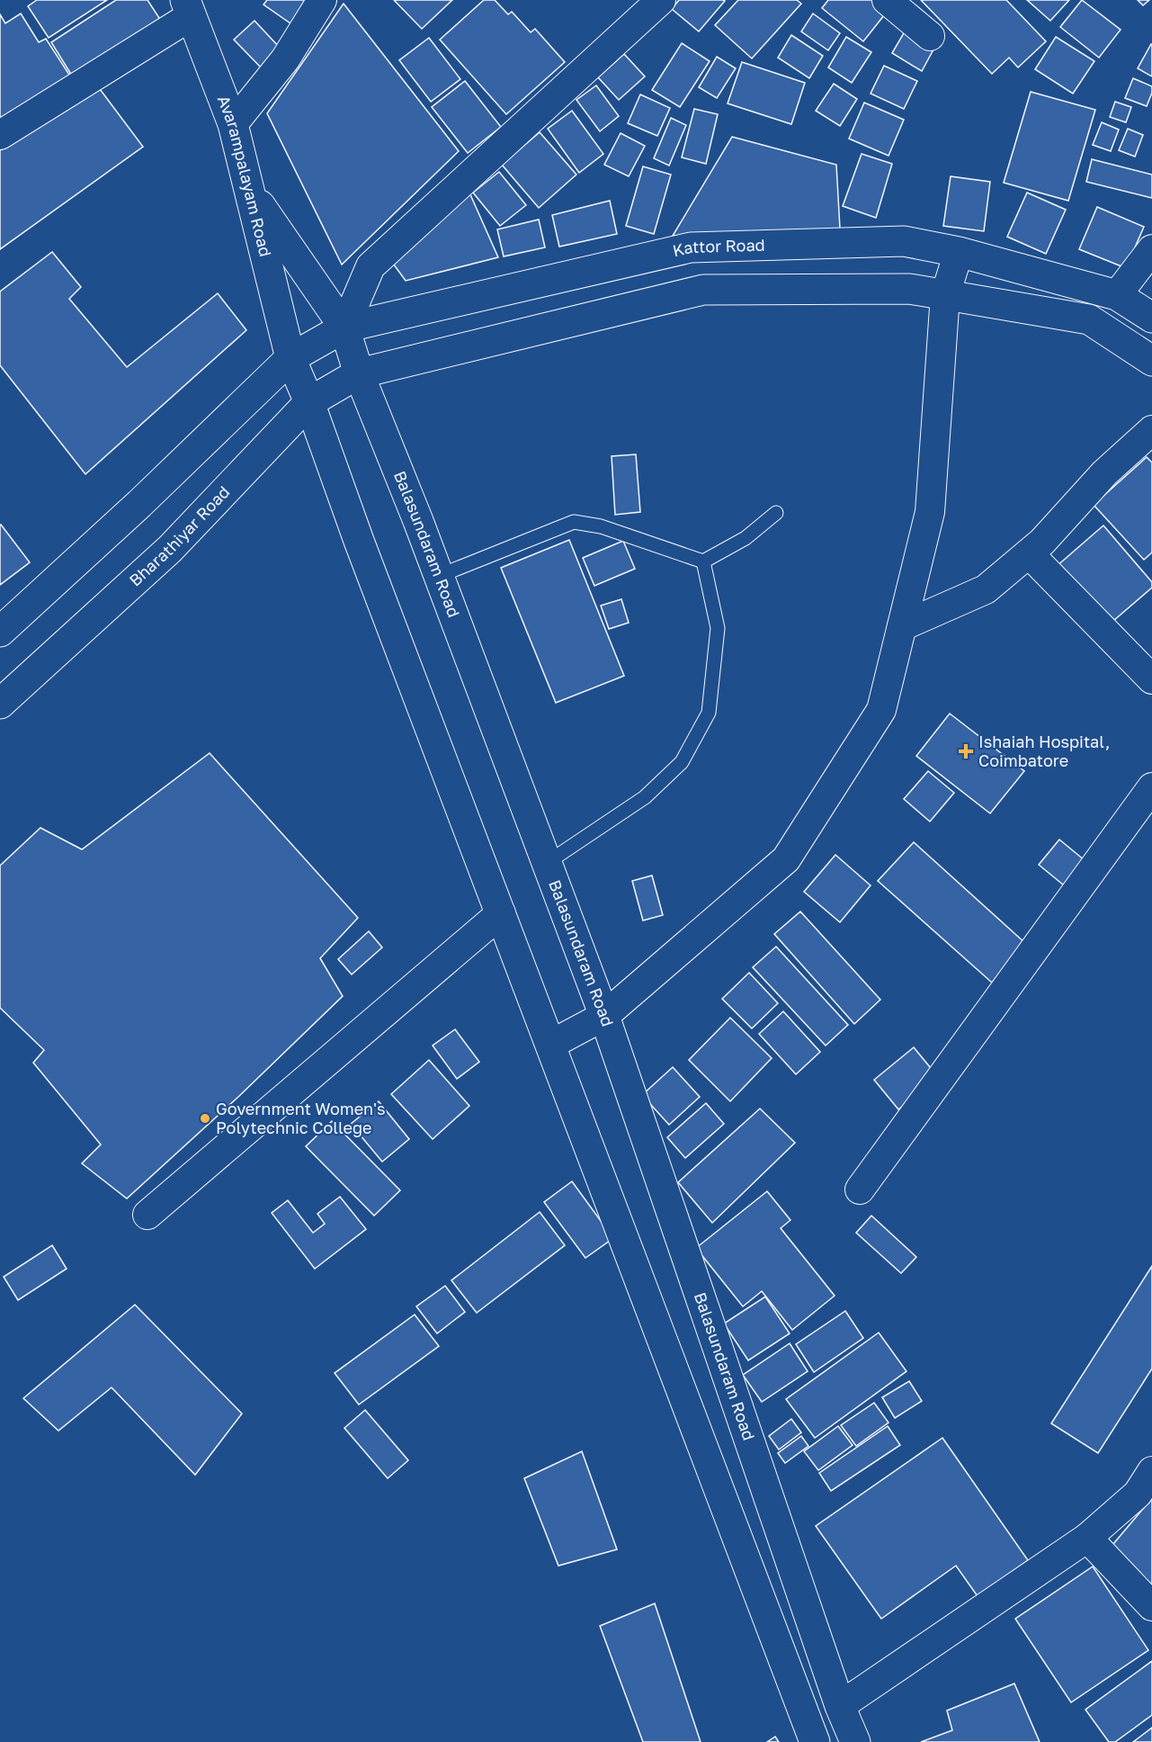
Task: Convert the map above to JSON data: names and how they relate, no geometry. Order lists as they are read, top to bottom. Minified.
{"streets":{"main road":["Avarampalayam Road","Kattor Road","Bharathiyar Road","Balasundaram Road"]},"crossings":[["Avarampalayam Road","Kattor Road"],["Avarampalayam Road","Balasundaram Road"],["Kattor Road","Balasundaram Road"],["Bharathiyar Road","Balasundaram Road"]],"places":{"health":["Ishaiah Hospital, Coimbatore"],"other":["Government Women's Polytechnic College"]}}
